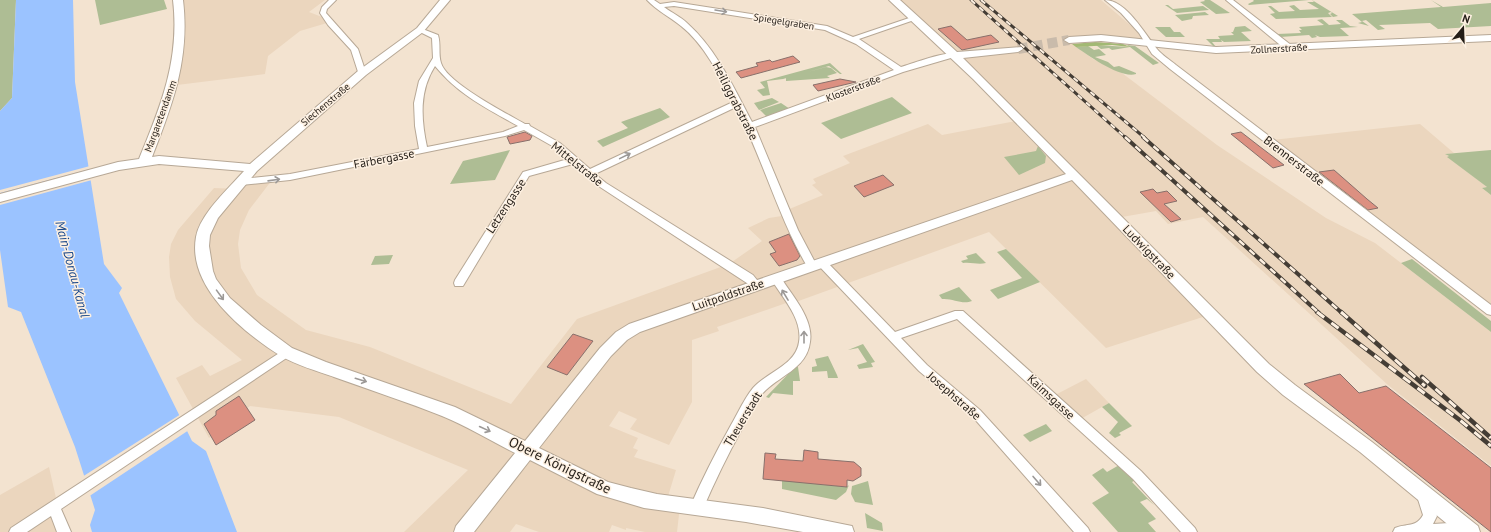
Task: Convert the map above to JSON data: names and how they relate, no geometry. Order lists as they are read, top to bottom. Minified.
{"streets":{"street":["Spiegelgraben","Zollnerstraße","Klosterstraße","Heiliggrabstraße","Siechenstraße","Margaretendamm","Färbergasse","Brennerstraße","Mittelstraße","Letzengasse","Ludwigstraße","Luitpoldstraße","Josephstraße","Kaimsgasse","Theuerstadt","Obere Königstraße"]},"crossings":[["Spiegelgraben","Klosterstraße"],["Spiegelgraben","Heiliggrabstraße"],["Zollnerstraße","Brennerstraße"],["Klosterstraße","Heiliggrabstraße"],["Klosterstraße","Ludwigstraße"],["Heiliggrabstraße","Luitpoldstraße"],["Heiliggrabstraße","Josephstraße"],["Siechenstraße","Färbergasse"],["Siechenstraße","Obere Königstraße"],["Färbergasse","Mittelstraße"],["Mittelstraße","Letzengasse"],["Mittelstraße","Luitpoldstraße"],["Ludwigstraße","Luitpoldstraße"],["Luitpoldstraße","Josephstraße"],["Luitpoldstraße","Theuerstadt"],["Luitpoldstraße","Obere Königstraße"],["Josephstraße","Kaimsgasse"],["Theuerstadt","Obere Königstraße"]],"one_way":["Spiegelgraben","Färbergasse","Josephstraße","Theuerstadt","Obere Königstraße"],"water":["Main-Donau-Kanal"],"north":"top"}
